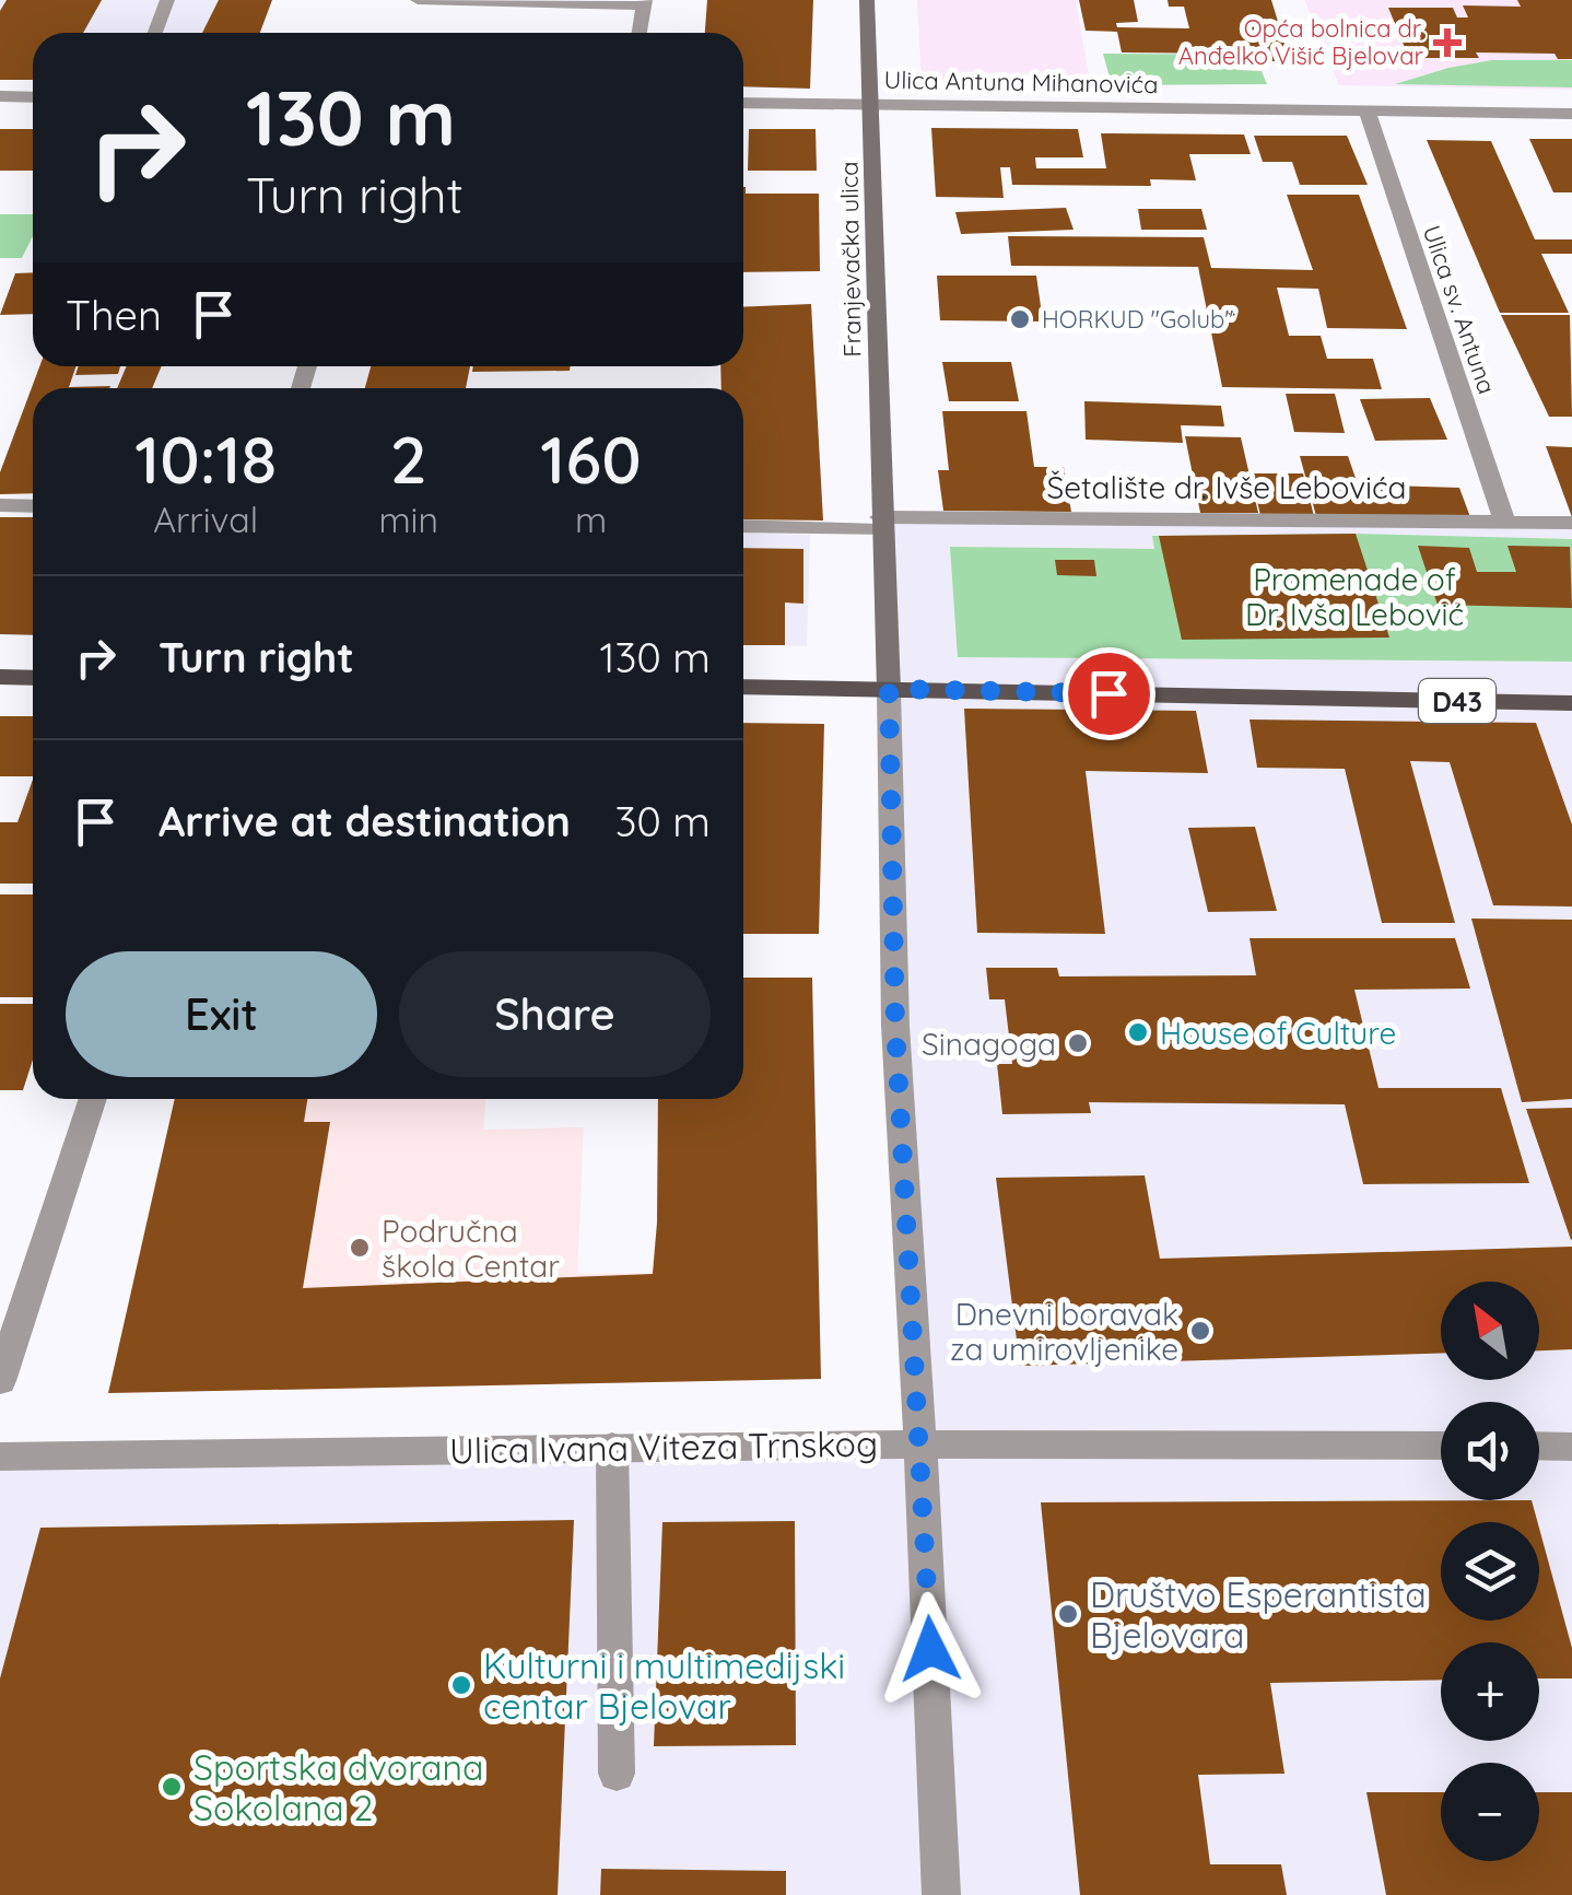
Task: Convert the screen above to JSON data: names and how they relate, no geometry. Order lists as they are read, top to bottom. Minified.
{"streets":{"main road":["Franjevačka ulica","D43"],"street":["Ulica Antuna Mihanovića","Ulica sv. Antuna","Šetalište dr. Ivše Lebovića","Ulica Ivana Viteza Trnskog"]},"crossings":[["Ulica Antuna Mihanovića","Franjevačka ulica"],["Ulica Antuna Mihanovića","Ulica sv. Antuna"],["Franjevačka ulica","Šetalište dr. Ivše Lebovića"],["Franjevačka ulica","D43"],["Ulica sv. Antuna","Šetalište dr. Ivše Lebovića"]],"parks":["Promenade of Dr. Ivša Lebović"],"places":{"health":["Opća bolnica dr. Anđelko Višić Bjelovar"],"other":["HORKUD \"Golub\"","House of Culture","Sinagoga","Područna škola Centar","Dnevni boravak za umirovljenike","Društvo Esperantista Bjelovara","Kulturni i multimedijski centar Bjelovar","Sportska dvorana Sokolana 2"]},"north":"top left","page":{"turn":["130 m","Turn right"],"then":"Then","eta":["10:18","Arrival","2","min","160","m"],"list":[{"name":"Turn right","value":"130 m"},{"name":"Arrive at destination","value":"30 m"}],"buttons":["Exit","Share"],"map_buttons":["+","−"]}}
